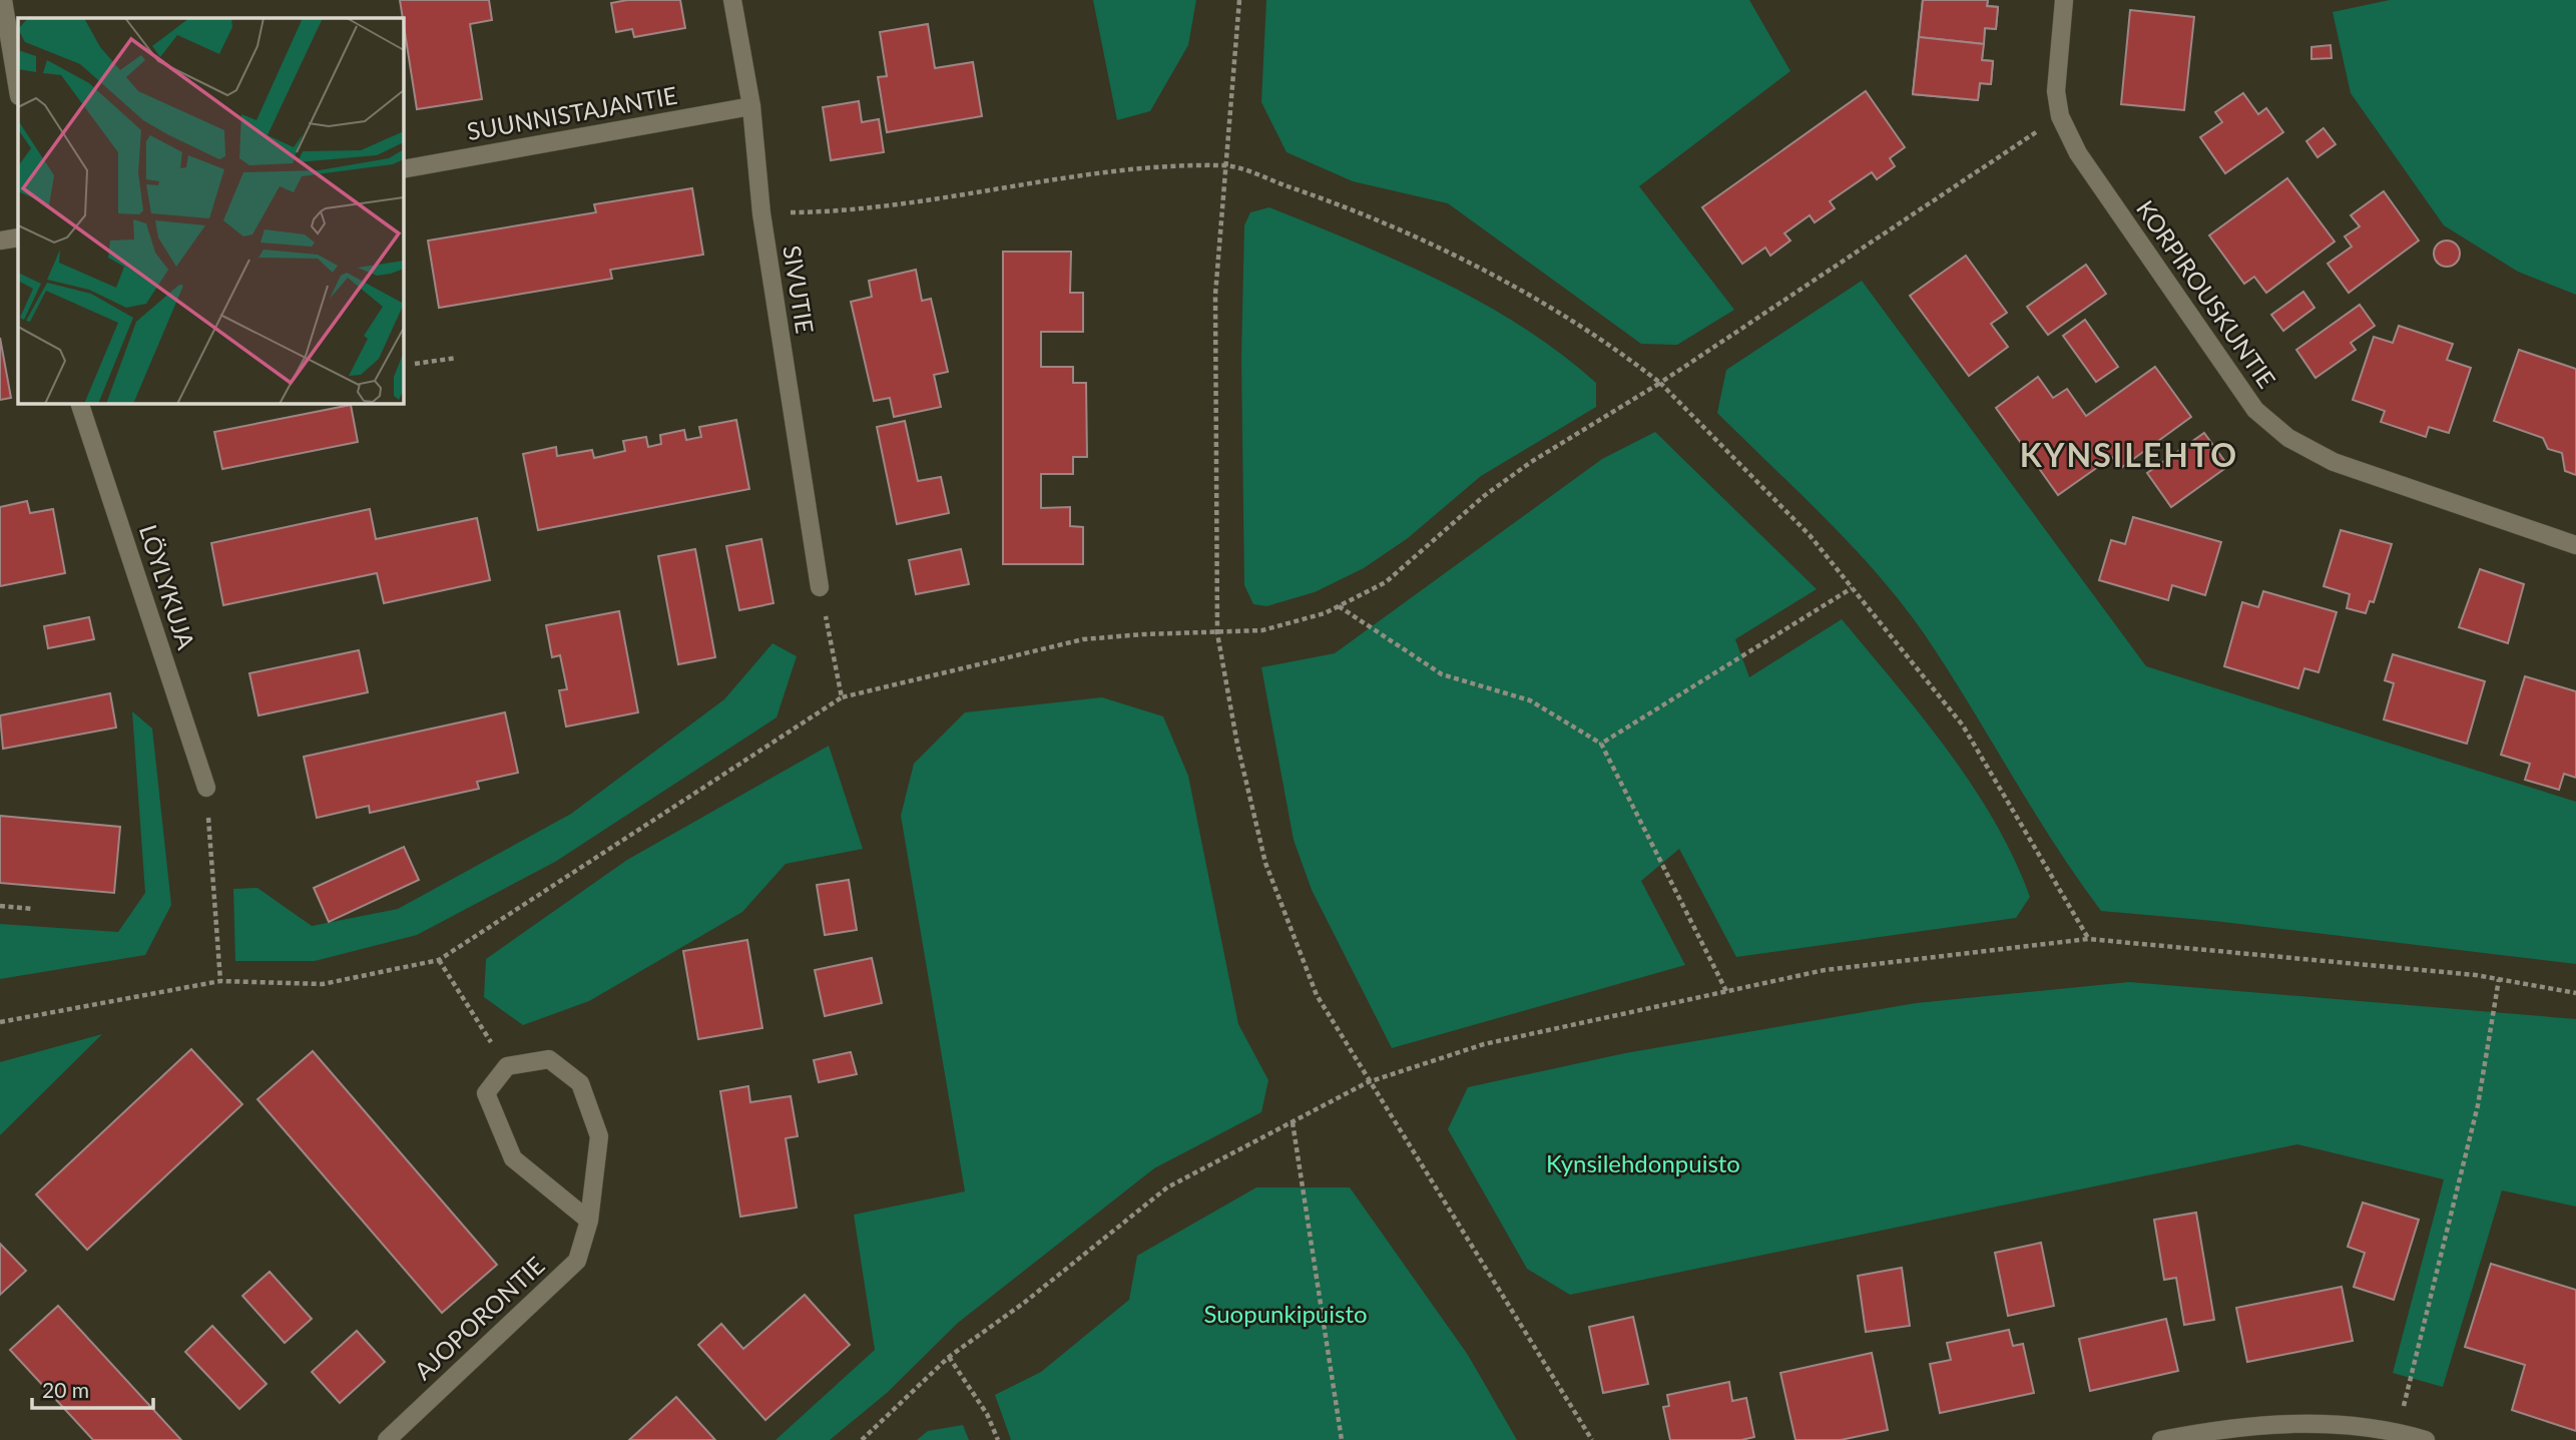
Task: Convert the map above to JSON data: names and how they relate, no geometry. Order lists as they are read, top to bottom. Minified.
{"streets":{"street":["SUUNNISTAJANTIE","SIVUTIE","KORPIROUSKUNTIE","LÖYLYKUJA","AJOPORONTIE"]},"crossings":[["SUUNNISTAJANTIE","SIVUTIE"]],"districts":["KYNSILEHTO"],"parks":["Kynsilehdonpuisto","Suopunkipuisto"],"scale_bar":"20 m"}
